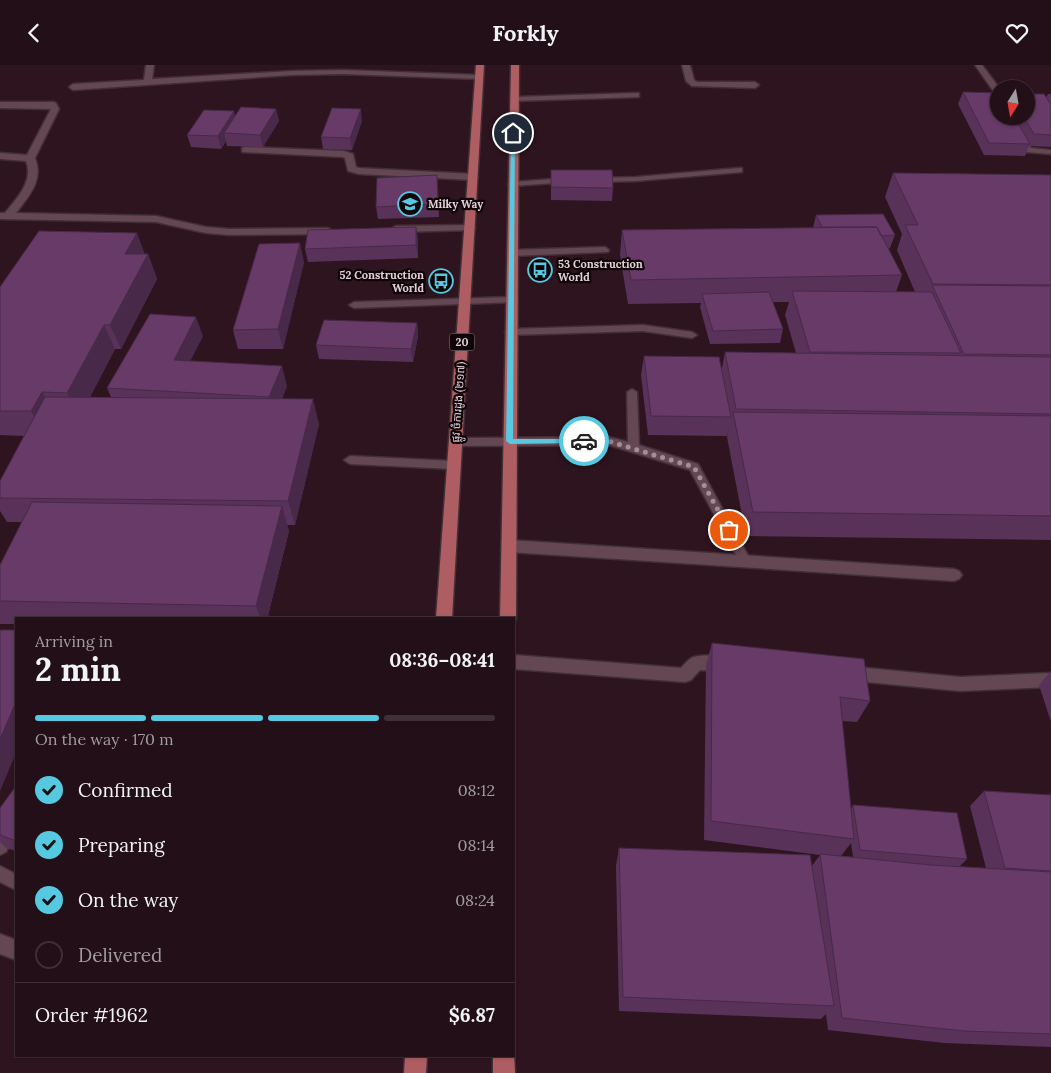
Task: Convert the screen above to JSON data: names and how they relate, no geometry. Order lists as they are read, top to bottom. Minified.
{"streets":{"main road":["20","ផ្លូវ ចំការដូង (២១៧)"]},"places":{"school or university":["Milky Way"],"bus stop":["53 Construction World","52 Construction World"]},"north":"bottom","page":{"header":"Forkly","heading":["2 min","Arriving in","08:36–08:41"],"panel":["Order #1962","$6.87"],"bar":"On the way · 170 m","list":[["Confirmed","08:12"],["Preparing","08:14"],["On the way","08:24"],"Delivered"]}}
